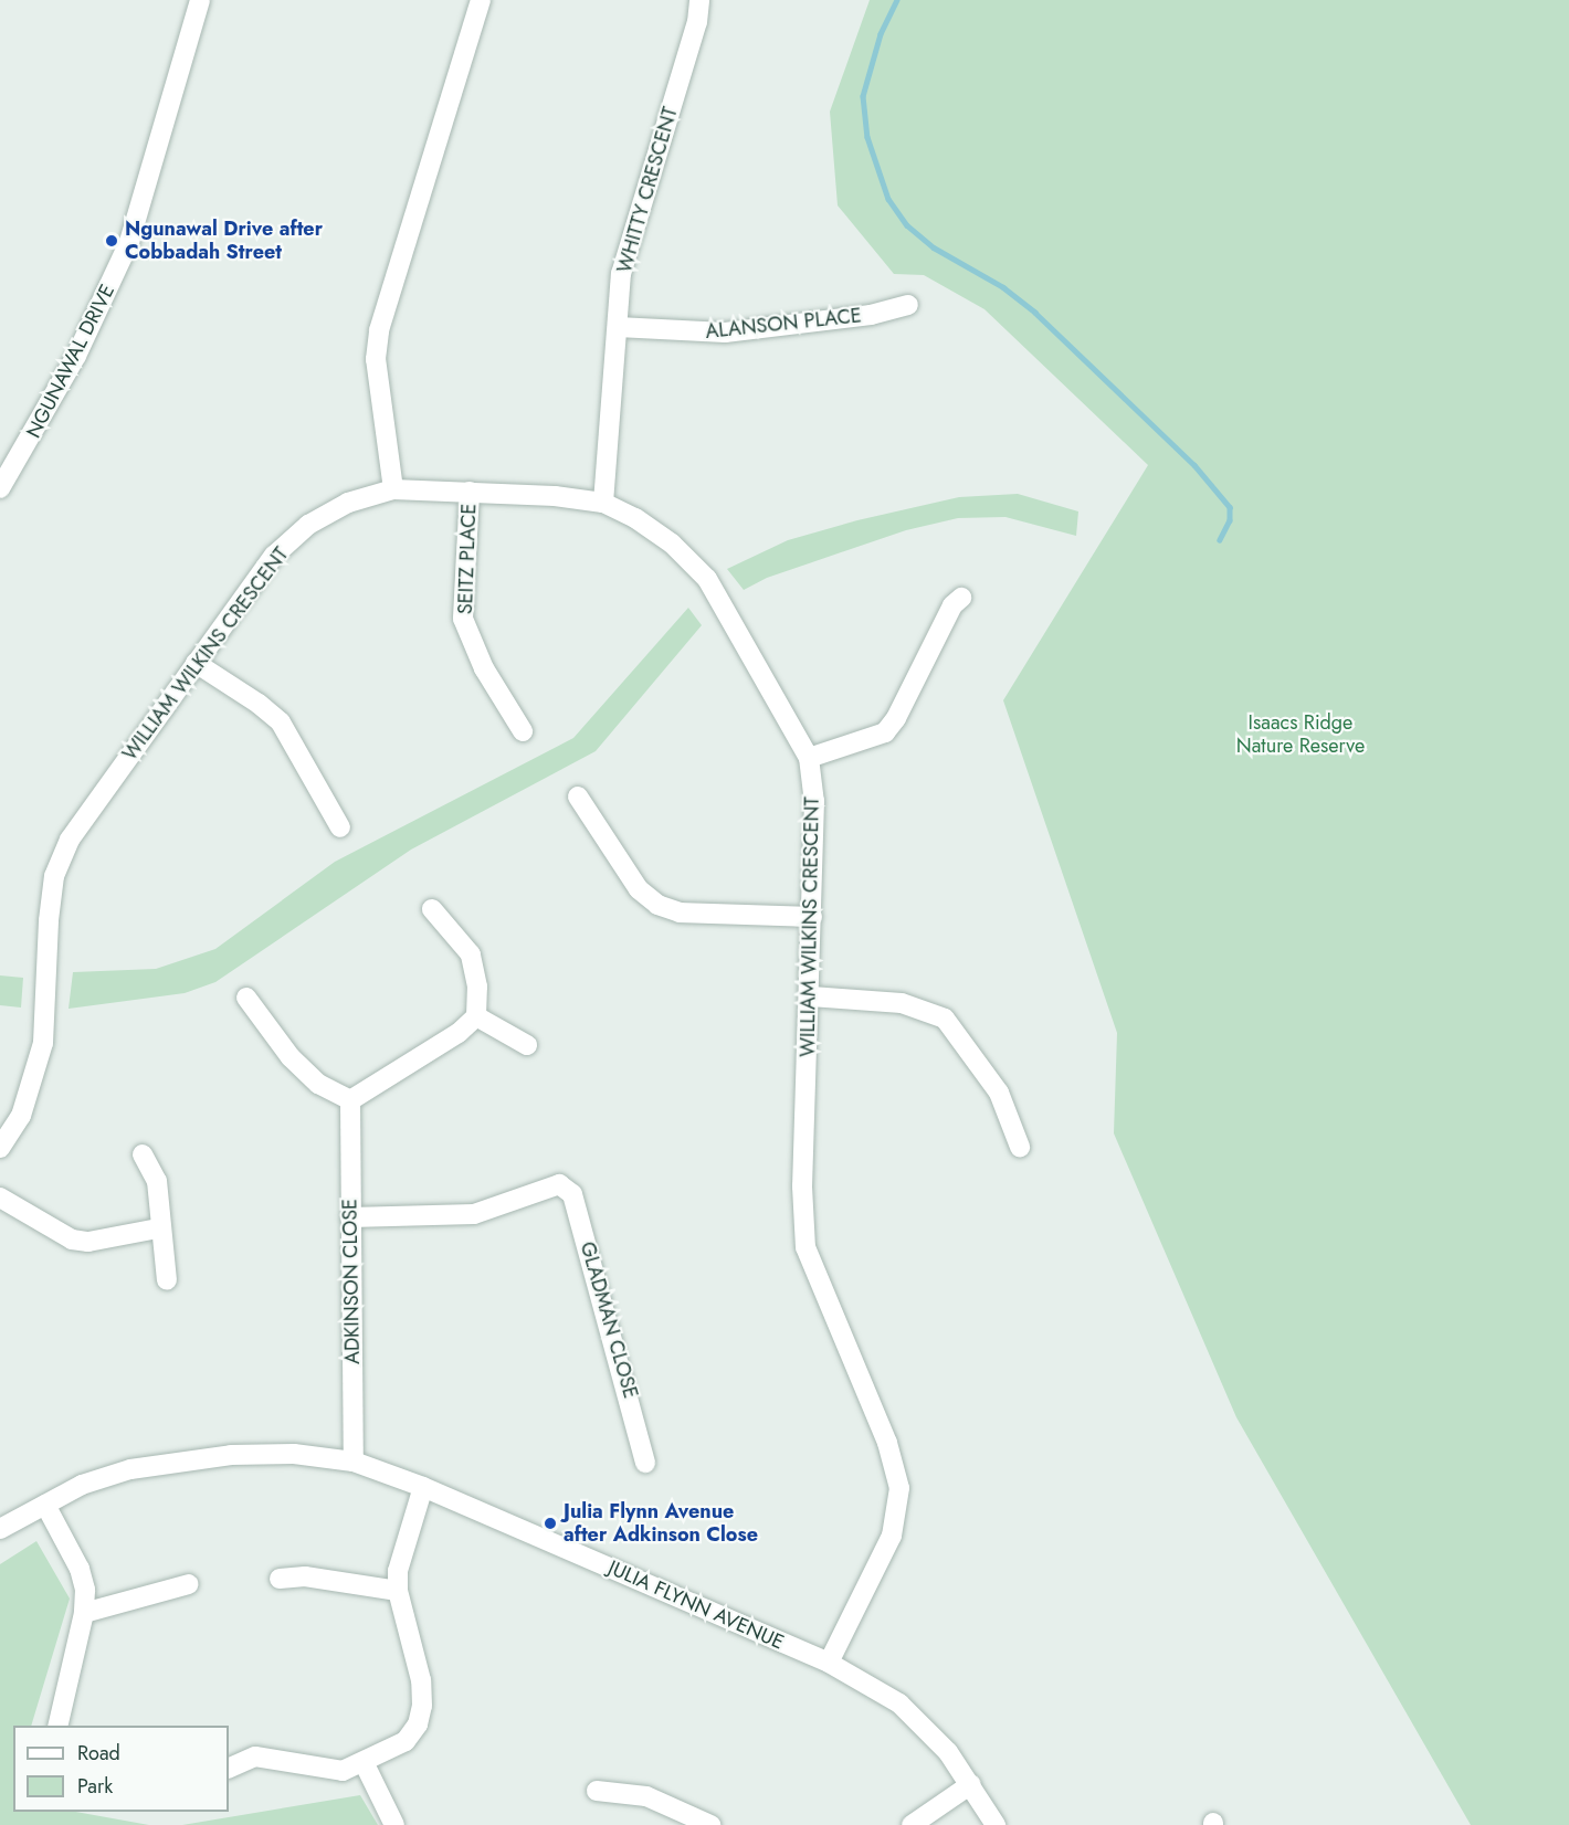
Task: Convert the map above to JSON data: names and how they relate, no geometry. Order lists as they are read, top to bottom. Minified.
{"streets":{"street":["WHITTY CRESCENT","ALANSON PLACE","NGUNAWAL DRIVE","SEITZ PLACE","WILLIAM WILKINS CRESCENT","ADKINSON CLOSE","GLADMAN CLOSE","JULIA FLYNN AVENUE"]},"crossings":[["WHITTY CRESCENT","ALANSON PLACE"],["WHITTY CRESCENT","WILLIAM WILKINS CRESCENT"],["SEITZ PLACE","WILLIAM WILKINS CRESCENT"],["WILLIAM WILKINS CRESCENT","JULIA FLYNN AVENUE"],["ADKINSON CLOSE","GLADMAN CLOSE"],["ADKINSON CLOSE","JULIA FLYNN AVENUE"]],"parks":["Isaacs Ridge Nature Reserve"],"places":["Ngunawal Drive after Cobbadah Street","Julia Flynn Avenue after Adkinson Close"],"legend":["Road","Park"]}
